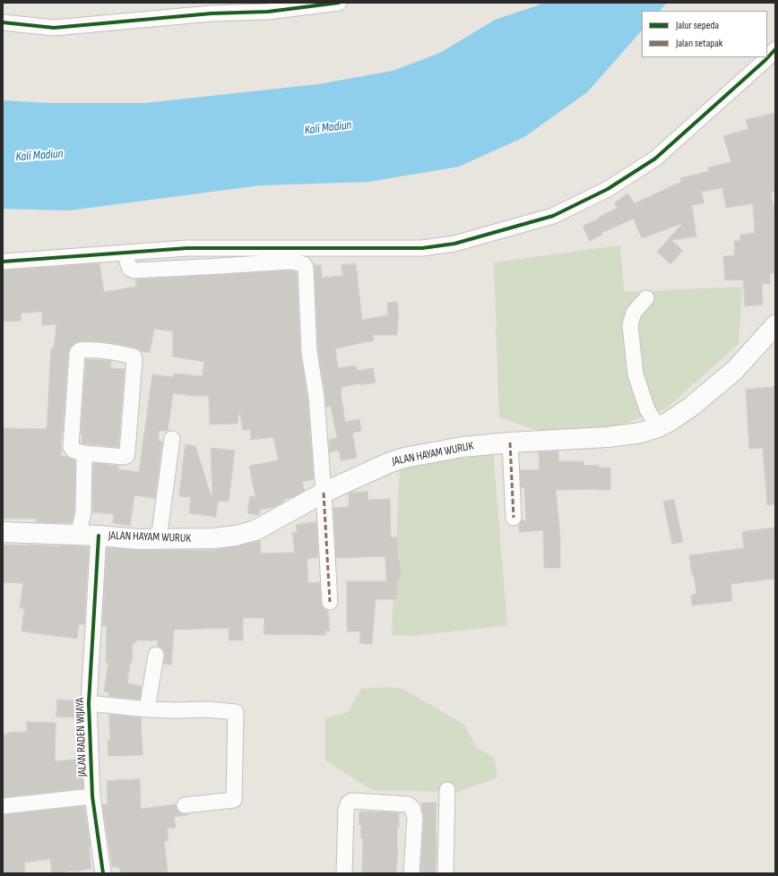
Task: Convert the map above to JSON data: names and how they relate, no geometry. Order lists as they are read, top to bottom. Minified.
{"streets":{"main road":["JALAN HAYAM WURUK"],"street":["JALAN RADEN WIJAYA"]},"crossings":[["JALAN HAYAM WURUK","JALAN RADEN WIJAYA"]],"water":["Kali Madiun"],"legend":["Jalur sepeda","Jalan setapak"]}
